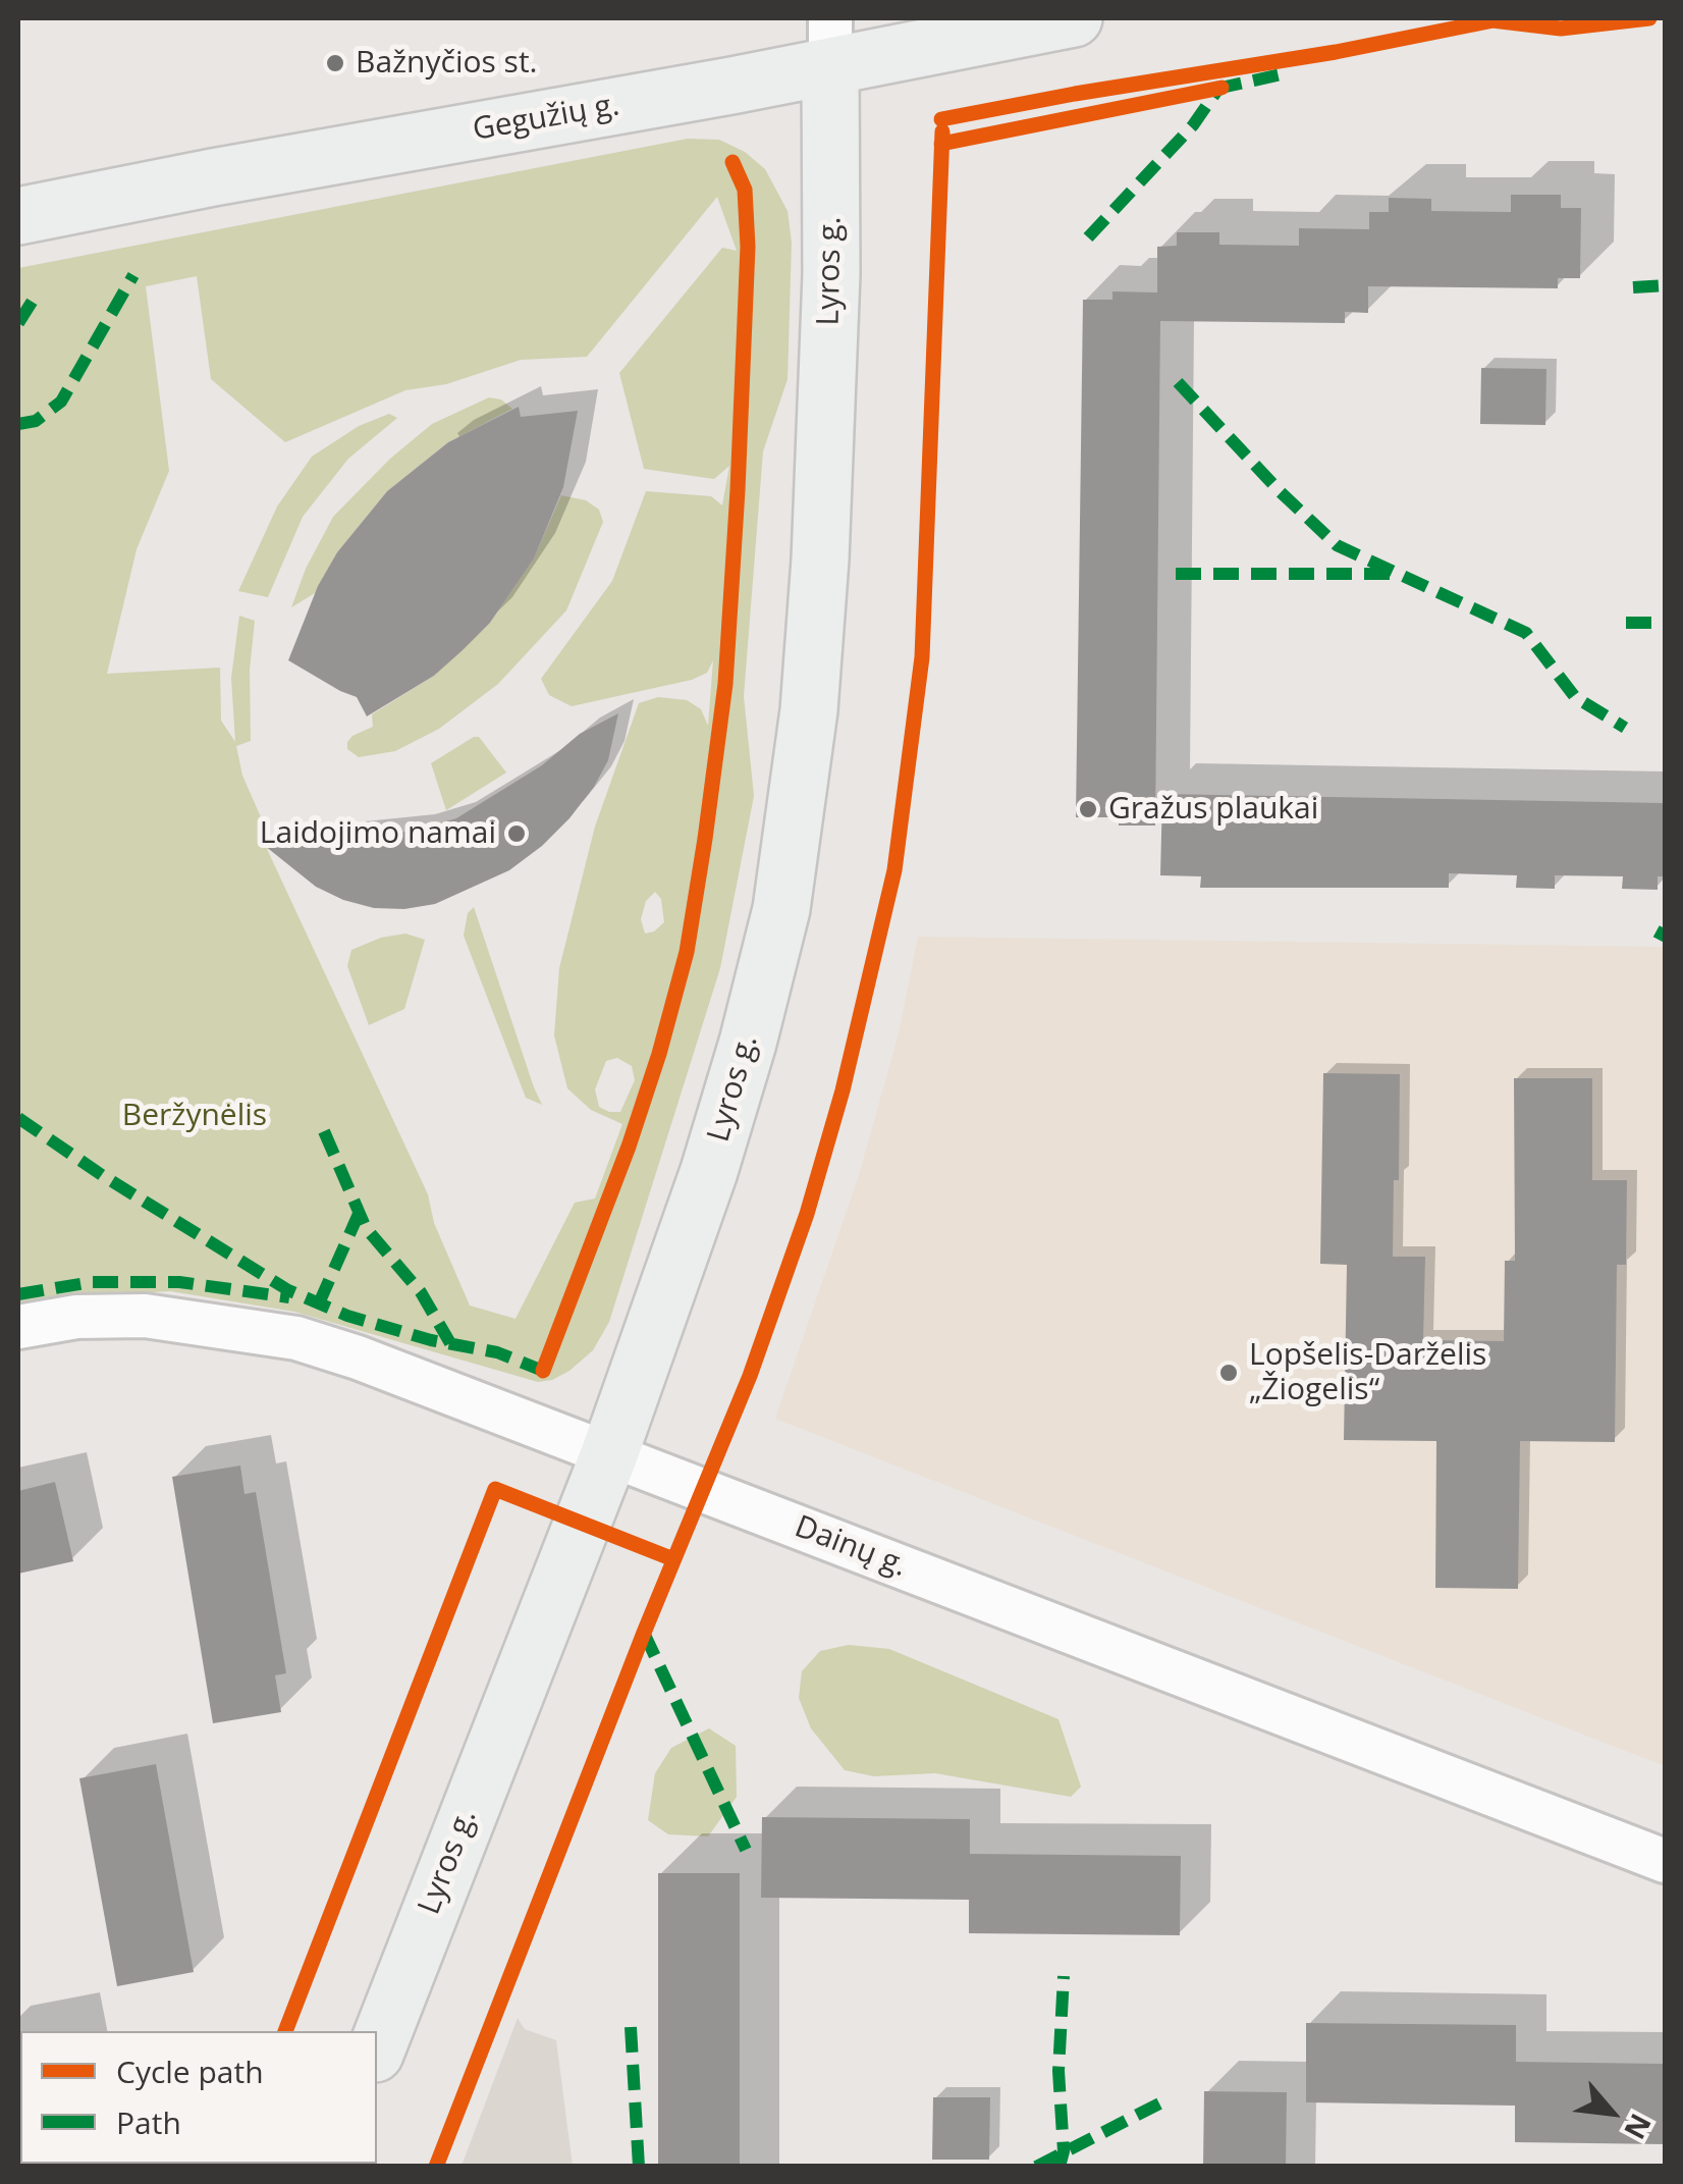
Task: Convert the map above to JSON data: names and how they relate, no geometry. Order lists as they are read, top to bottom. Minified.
{"streets":{"street":["Gegužių g.","Lyros g.","Dainų g."]},"crossings":[["Gegužių g.","Lyros g."],["Lyros g.","Dainų g."]],"parks":["Beržynėlis"],"places":["Bažnyčios st.","Gražus plaukai","Laidojimo namai","Lopšelis-Darželis „Žiogelis“"],"legend":["Cycle path","Path"],"north":"bottom right"}
